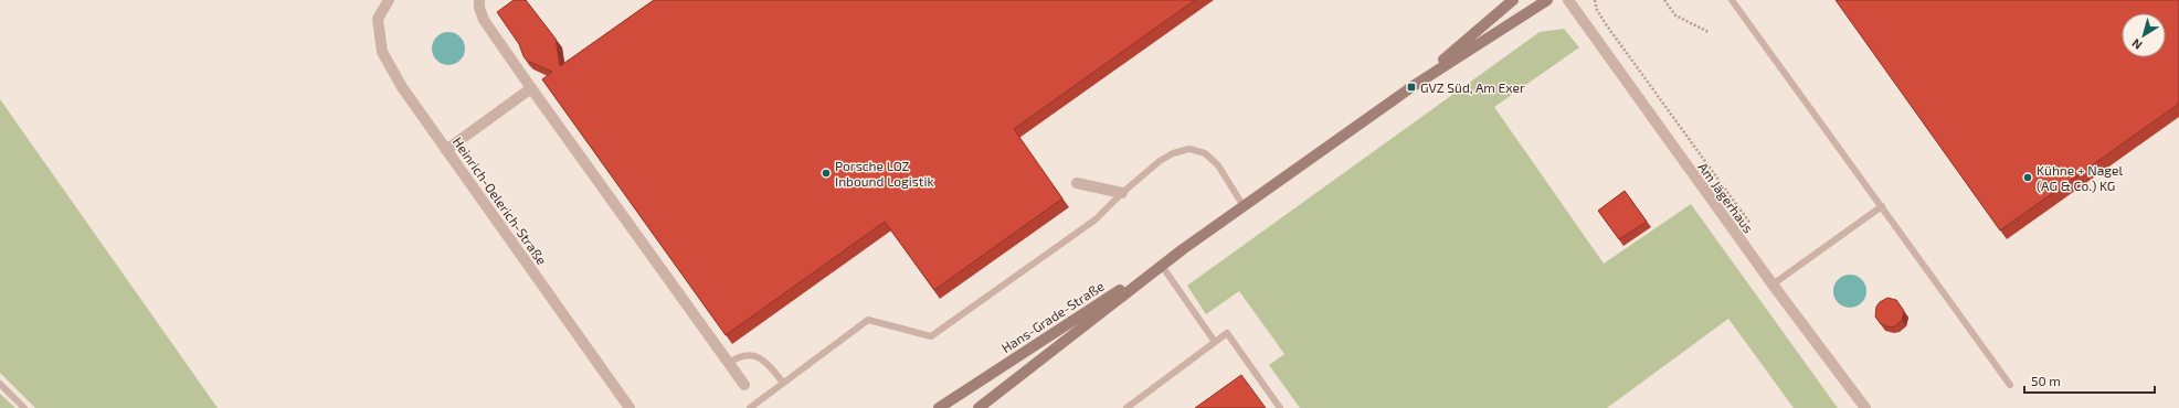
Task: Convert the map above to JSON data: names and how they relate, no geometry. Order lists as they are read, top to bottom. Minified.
{"streets":{"street":["Am Jägerhaus","Heinrich-Oelerich-Straße","Hans-Grade-Straße"]},"places":{"transit":["GVZ Süd, Am Exer"],"other":["Porsche LOZ Inbound Logistik","Kühne + Nagel (AG & Co.) KG"]},"scale_bar":"50 m","north":"bottom left"}
